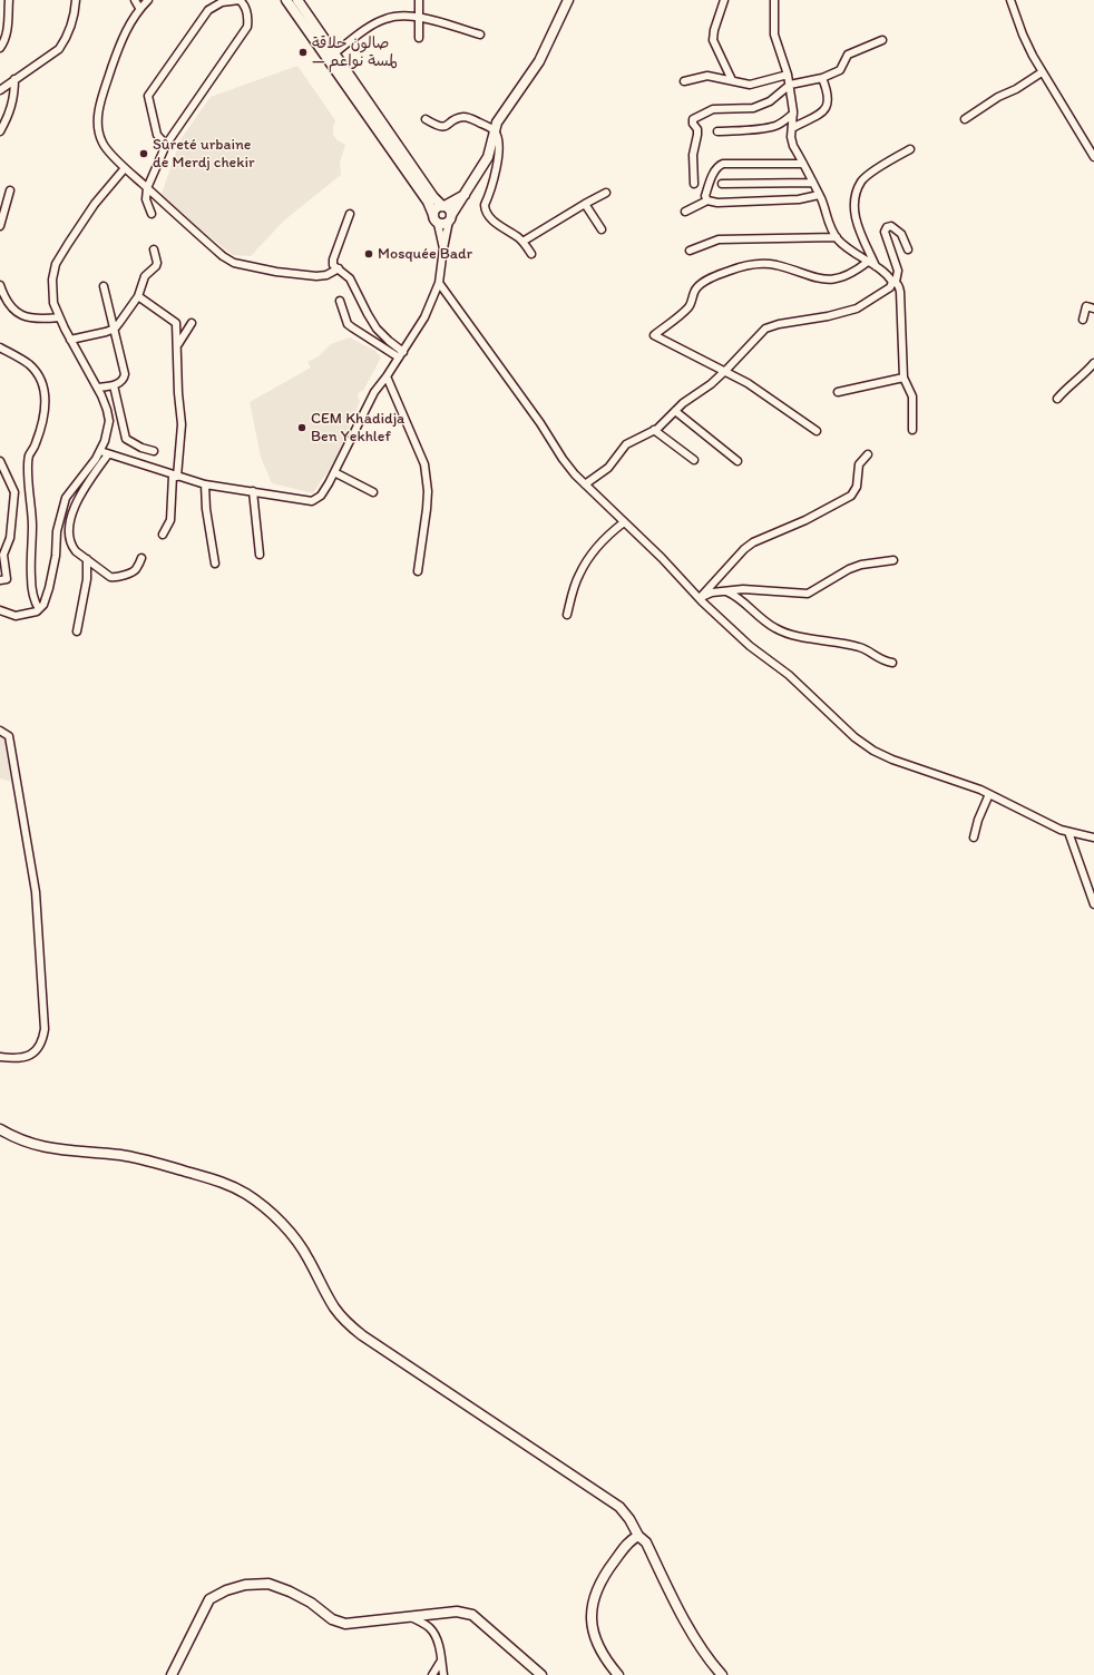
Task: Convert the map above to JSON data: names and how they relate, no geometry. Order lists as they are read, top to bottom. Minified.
{"places":["صالون حلاقة — لمسة نواعم","Sûreté urbaine de Merdj chekir","Mosquée Badr","CEM Khadidja Ben Yekhlef"]}
